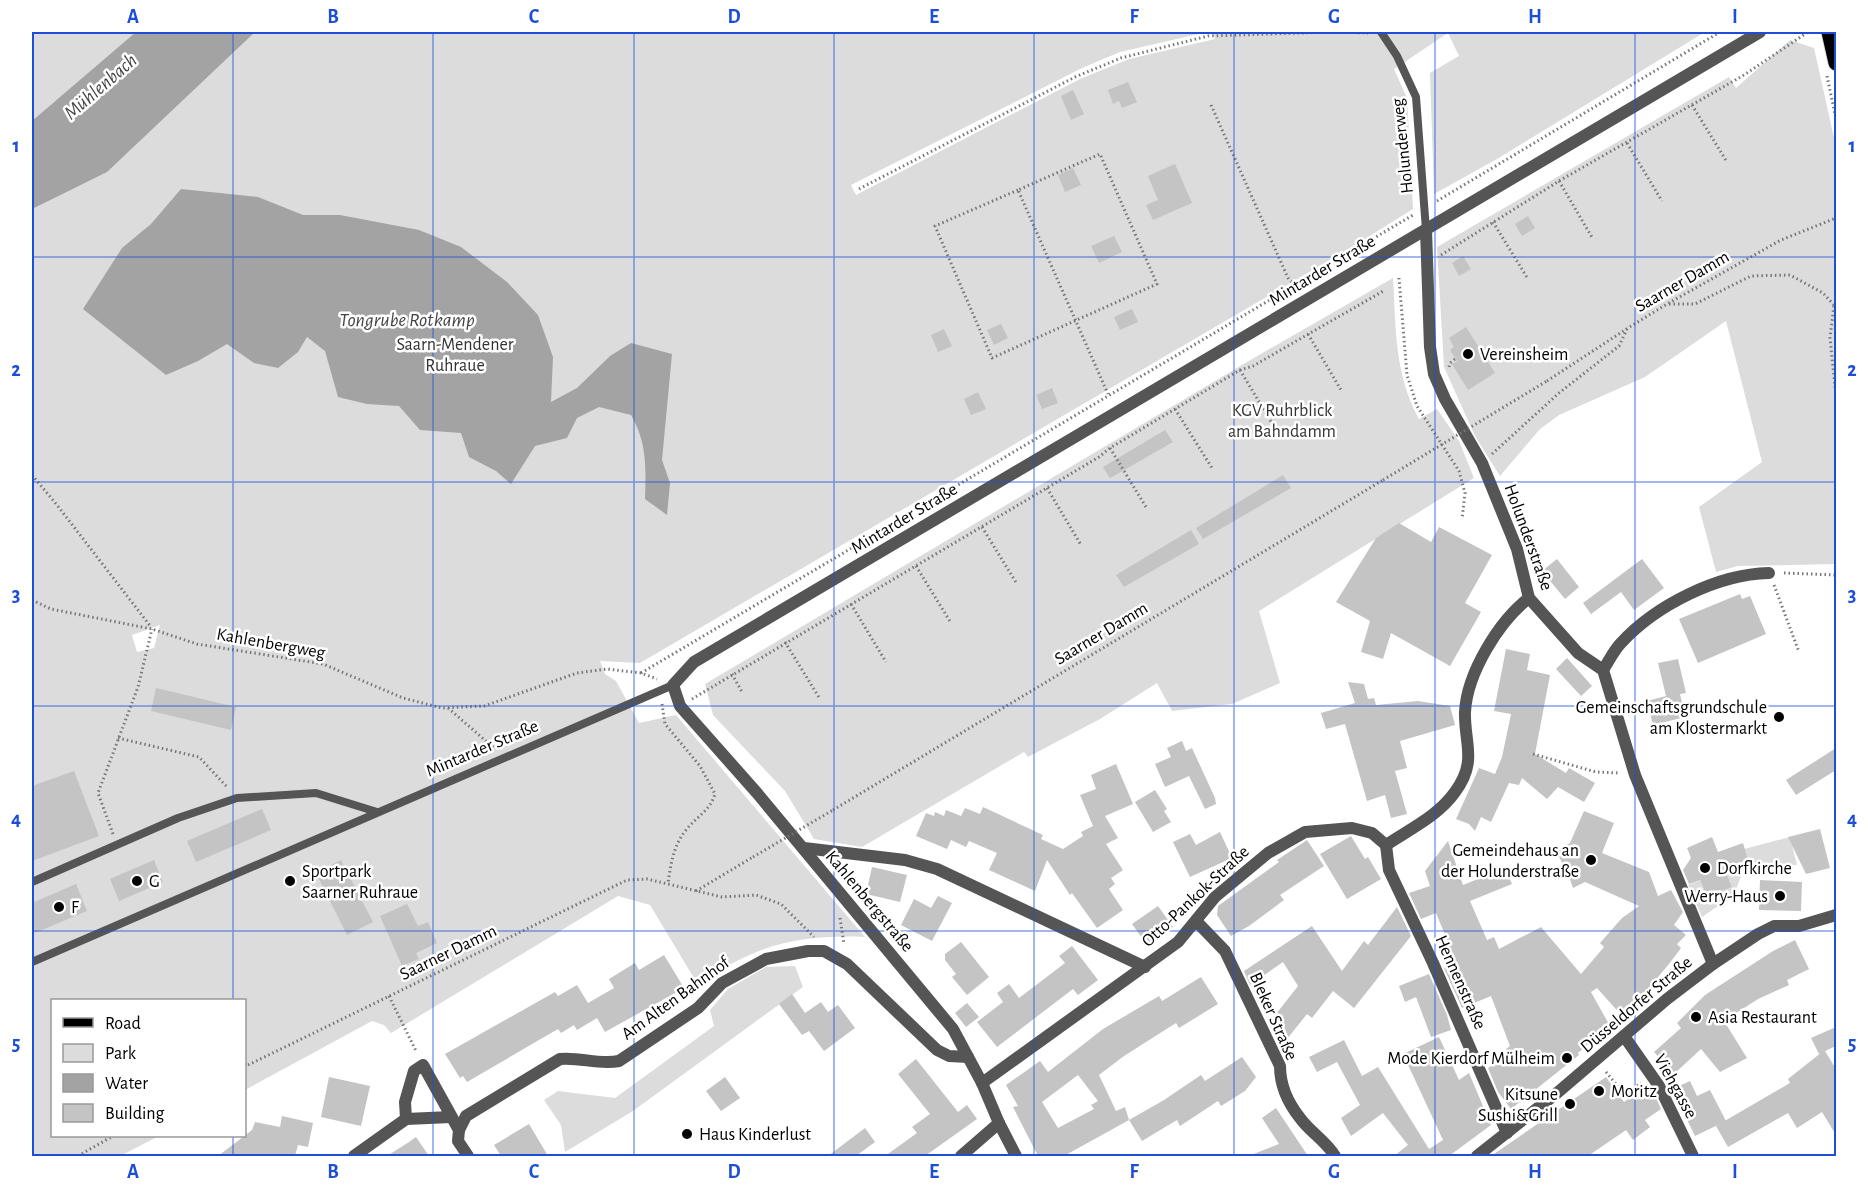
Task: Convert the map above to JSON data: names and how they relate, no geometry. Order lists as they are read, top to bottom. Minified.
{"streets":{"street":["Mintarder Straße","Holunderstraße","Otto-Pankok-Straße","Kahlenbergstraße","Hennenstraße","Am Alten Bahnhof","Düsseldorfer Straße","Bleker Straße","Viehgasse"],"lane":["Holunderweg"],"path":["Saarner Damm","Kahlenbergweg"]},"crossings":[["Holunderweg","Mintarder Straße"],["Holunderweg","Holunderstraße"],["Mintarder Straße","Holunderstraße"],["Mintarder Straße","Kahlenbergstraße"],["Saarner Damm","Am Alten Bahnhof"],["Otto-Pankok-Straße","Kahlenbergstraße"],["Otto-Pankok-Straße","Hennenstraße"],["Otto-Pankok-Straße","Bleker Straße"],["Hennenstraße","Düsseldorfer Straße"],["Düsseldorfer Straße","Viehgasse"]],"water":["Mühlenbach","Tongrube Rotkamp"],"parks":["Saarn-Mendener Ruhraue","KGV Ruhrblick am Bahndamm"],"places":["Vereinsheim","Gemeinschaftsgrundschule am Klostermarkt","Gemeindehaus an der Holunderstraße","Dorfkirche","G","Sportpark Saarner Ruhraue","Werry-Haus","F","Asia Restaurant","Mode Kierdorf Mülheim","Moritz","Kitsune Sushi&Grill","Haus Kinderlust"],"legend":["Road","Park","Water","Building"],"grid":{"columns":["A","B","C","D","E","F","G","H","I"],"rows":["1","2","3","4","5"]}}
